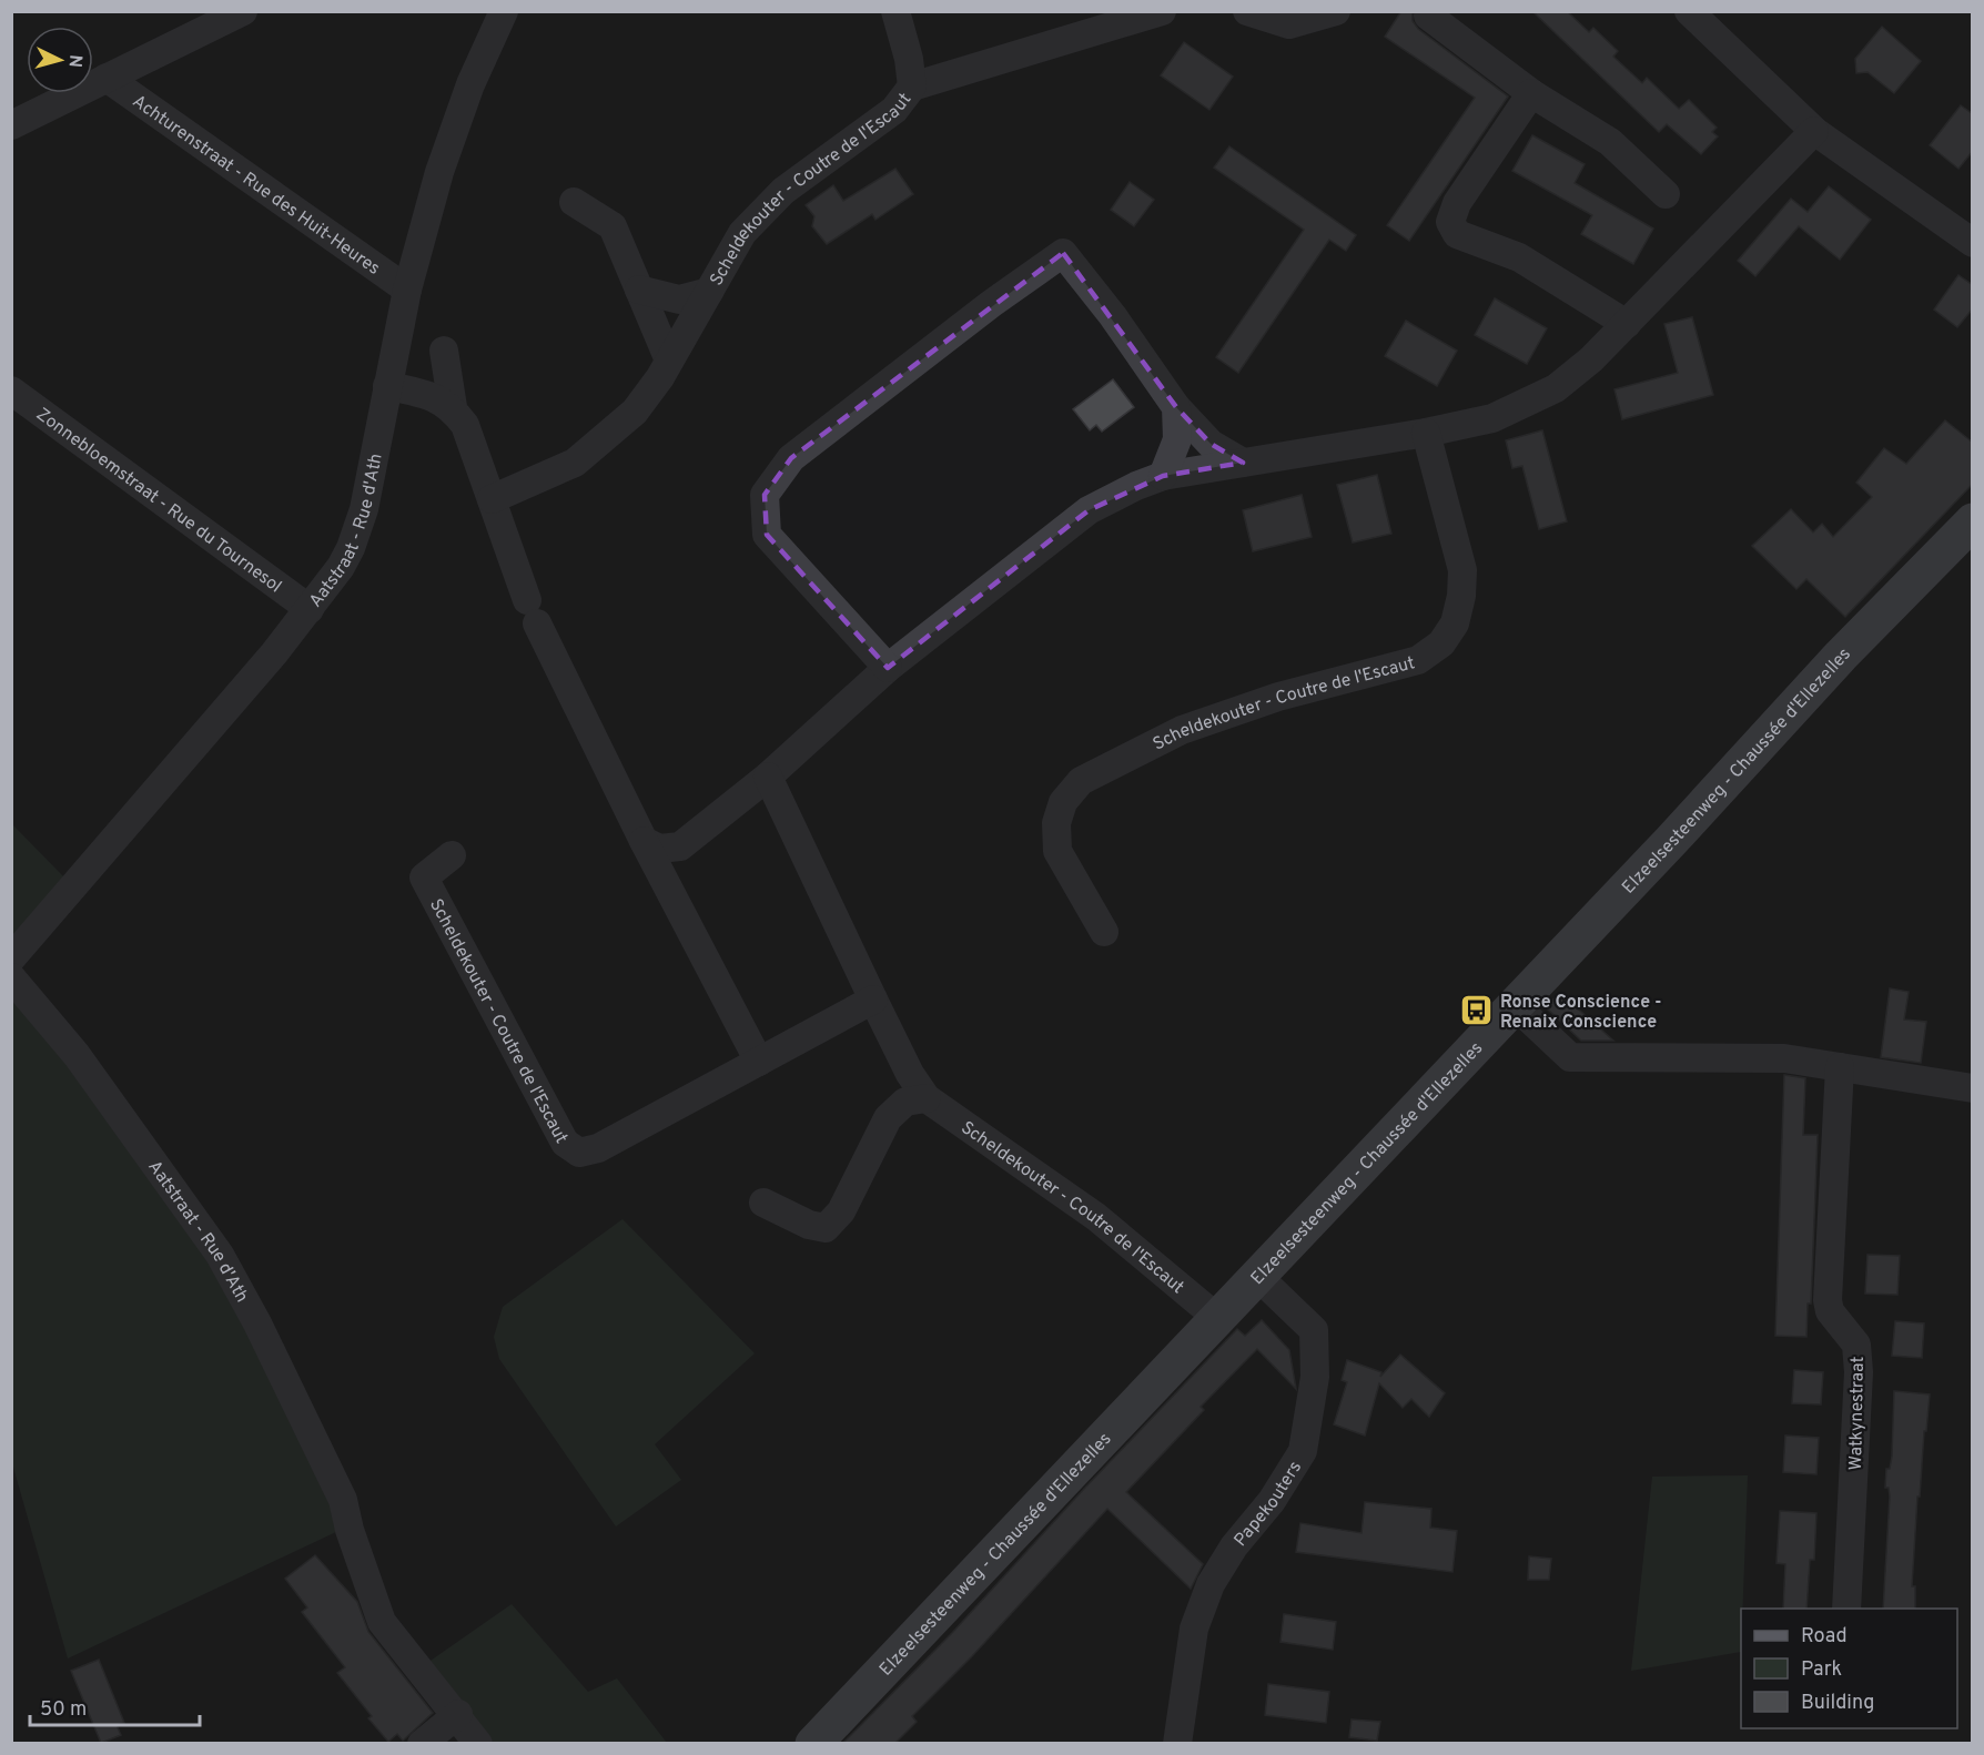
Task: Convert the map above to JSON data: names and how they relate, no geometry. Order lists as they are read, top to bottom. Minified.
{"streets":{"main road":["Elzeelsesteenweg - Chaussée d'Ellezelles"],"street":["Achturenstraat - Rue des Huit-Heures","Scheldekouter - Coutre de l'Escaut","Zonnebloemstraat - Rue du Tournesol","Aatstraat - Rue d'Ath","Watkynestraat","Papekouters"]},"crossings":[["Achturenstraat - Rue des Huit-Heures","Aatstraat - Rue d'Ath"],["Scheldekouter - Coutre de l'Escaut","Elzeelsesteenweg - Chaussée d'Ellezelles"],["Zonnebloemstraat - Rue du Tournesol","Aatstraat - Rue d'Ath"],["Elzeelsesteenweg - Chaussée d'Ellezelles","Papekouters"]],"places":{"bus stop":["Ronse Conscience - Renaix Conscience"]},"legend":["Road","Park","Building"],"scale_bar":"50 m","north":"right"}
